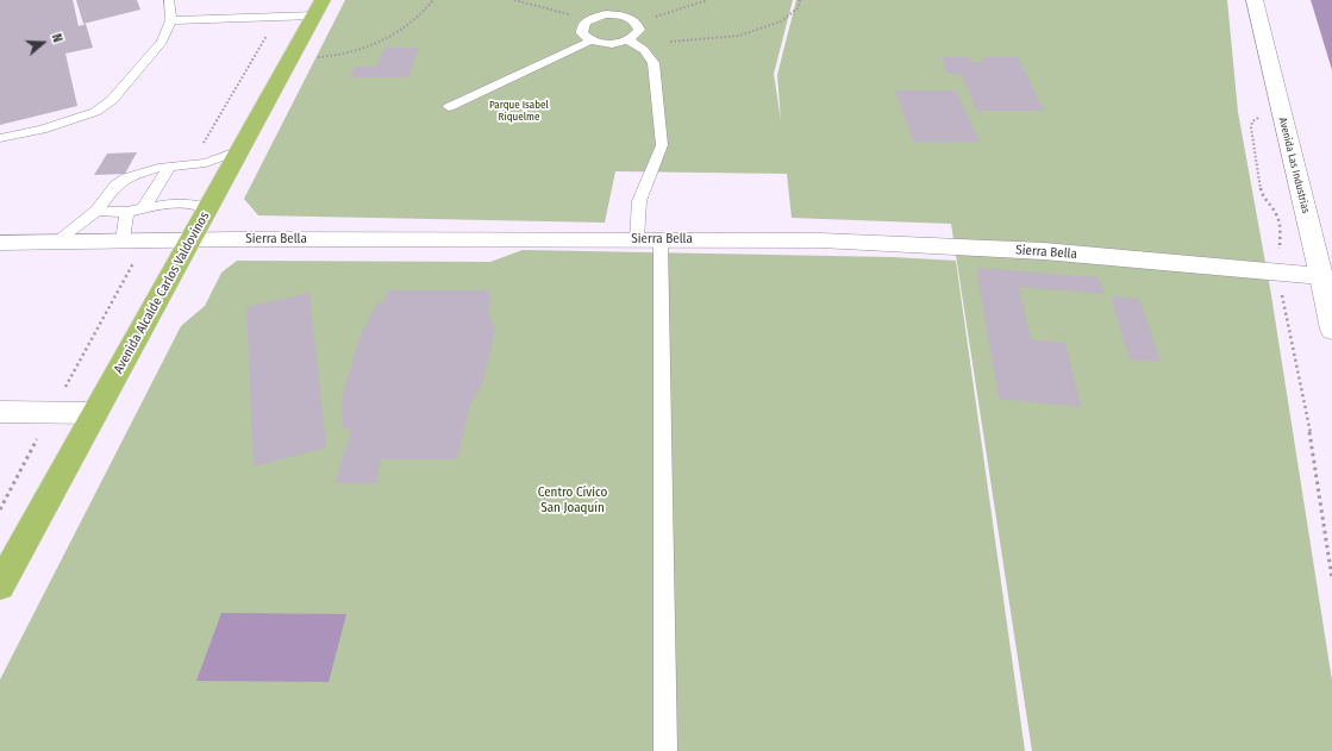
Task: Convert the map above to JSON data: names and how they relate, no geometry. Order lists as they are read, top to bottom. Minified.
{"streets":{"main road":["Avenida Alcalde Carlos Valdovinos"],"street":["Avenida Las Industrias","Sierra Bella"]},"crossings":[["Avenida Las Industrias","Sierra Bella"],["Sierra Bella","Avenida Alcalde Carlos Valdovinos"]],"parks":["Parque Isabel Riquelme","Centro Cívico San Joaquín"],"north":"right"}
